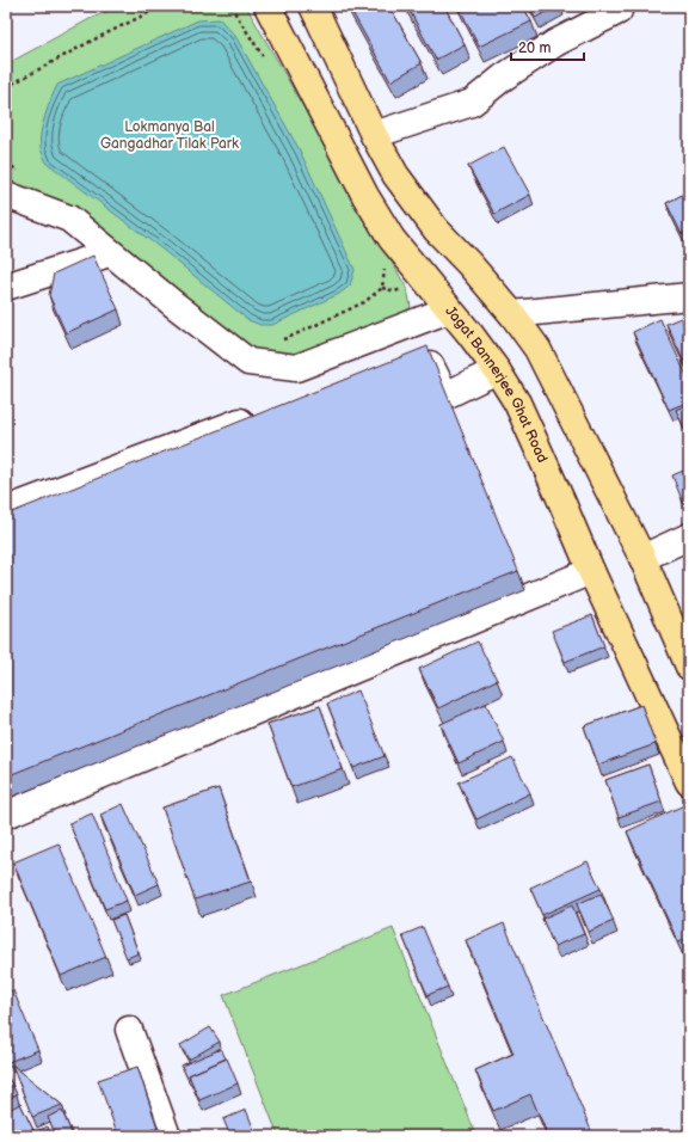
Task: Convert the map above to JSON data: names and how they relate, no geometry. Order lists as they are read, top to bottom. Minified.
{"streets":{"main road":["Jagat Bannerjee Ghat Road"]},"parks":["Lokmanya Bal Gangadhar Tilak Park"],"scale_bar":"20 m"}
